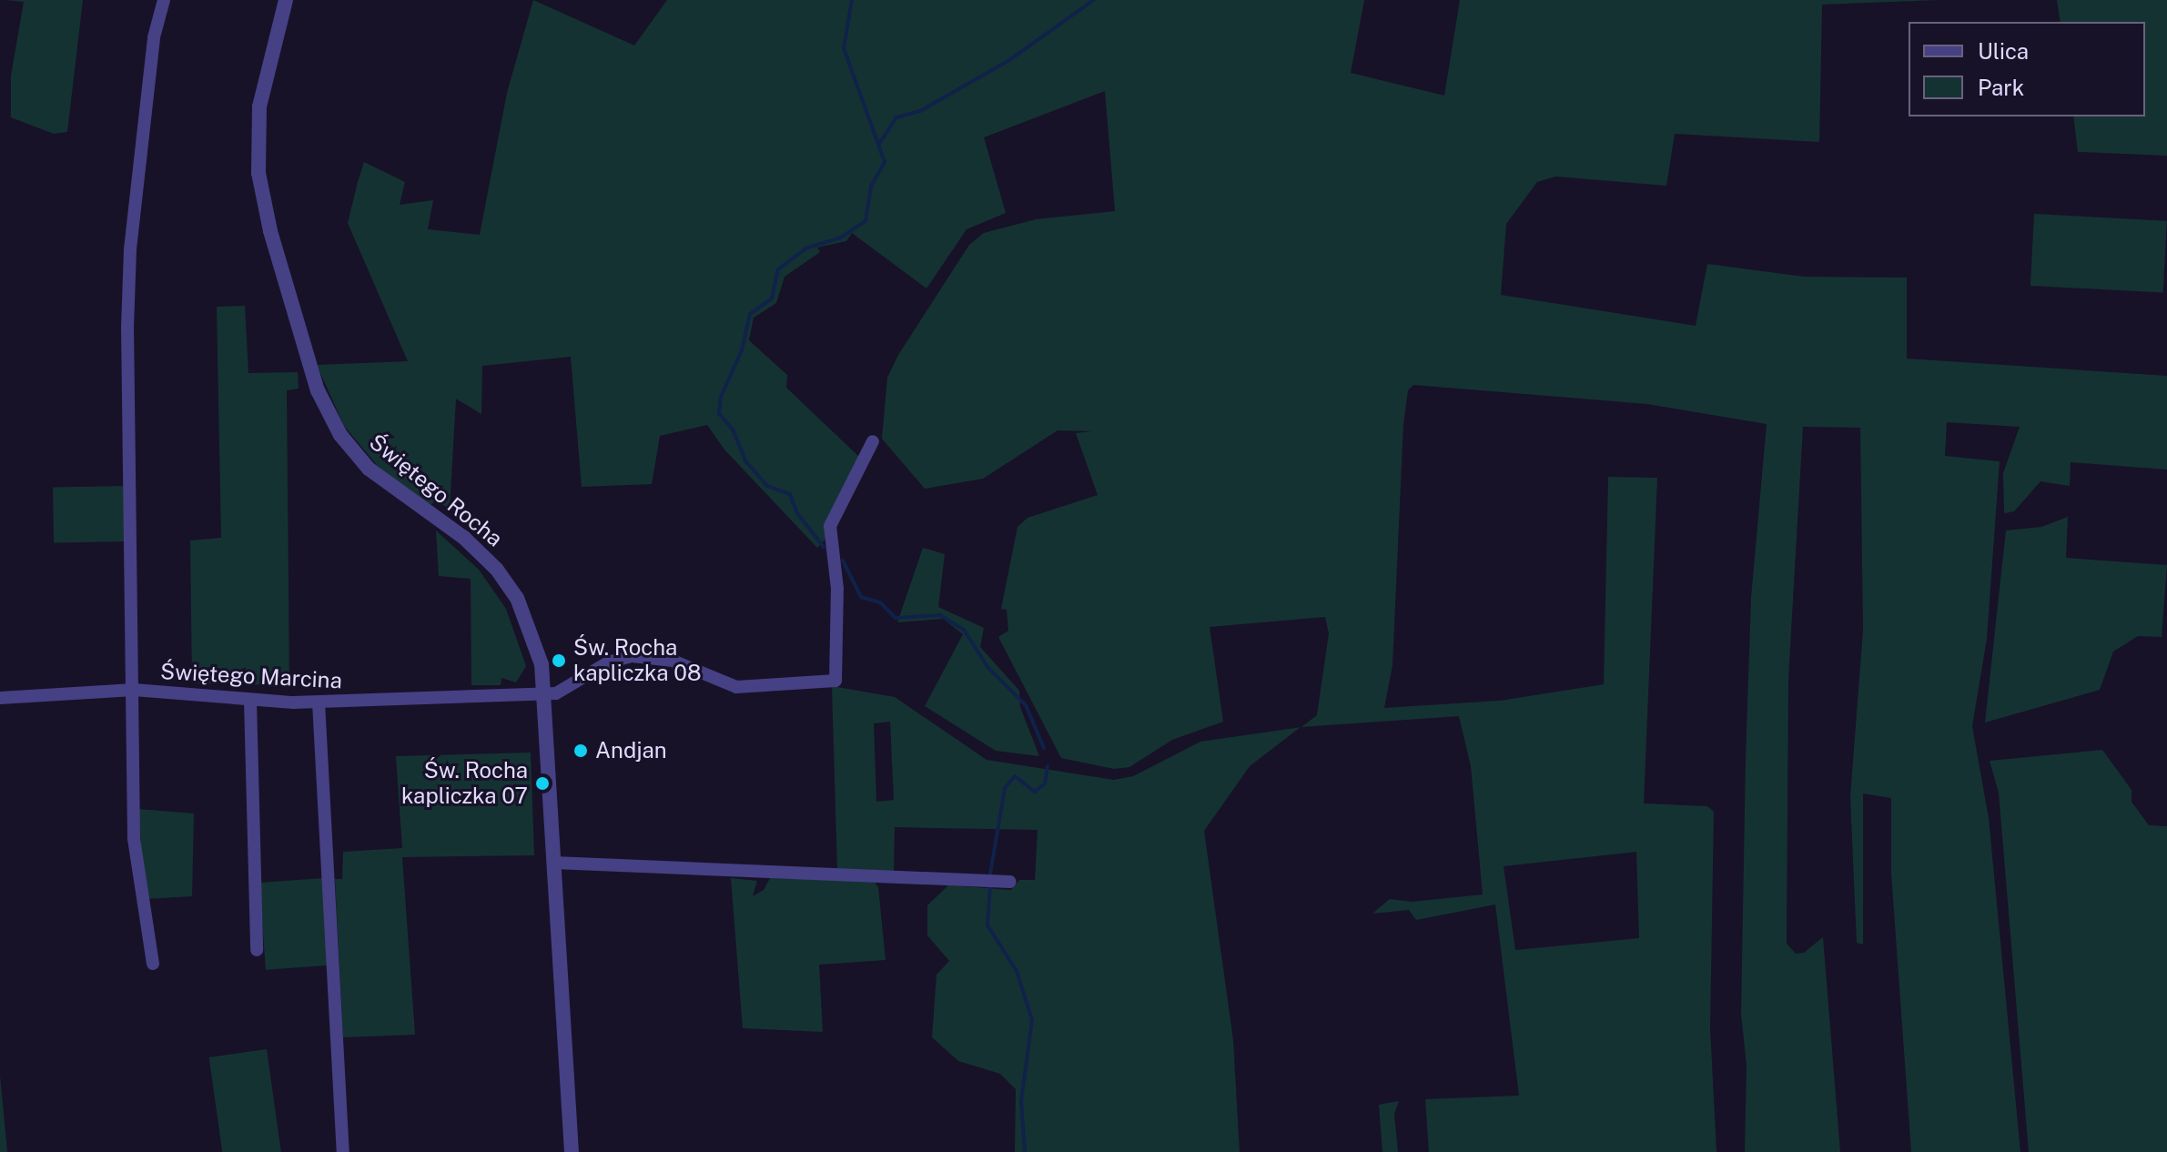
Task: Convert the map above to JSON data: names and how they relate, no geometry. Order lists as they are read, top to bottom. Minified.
{"streets":{"street":["Świętego Rocha","Świętego Marcina"]},"crossings":[["Świętego Rocha","Świętego Marcina"]],"places":["Św. Rocha kapliczka 08","Andjan","Św. Rocha kapliczka 07"],"legend":["Ulica","Park"]}
